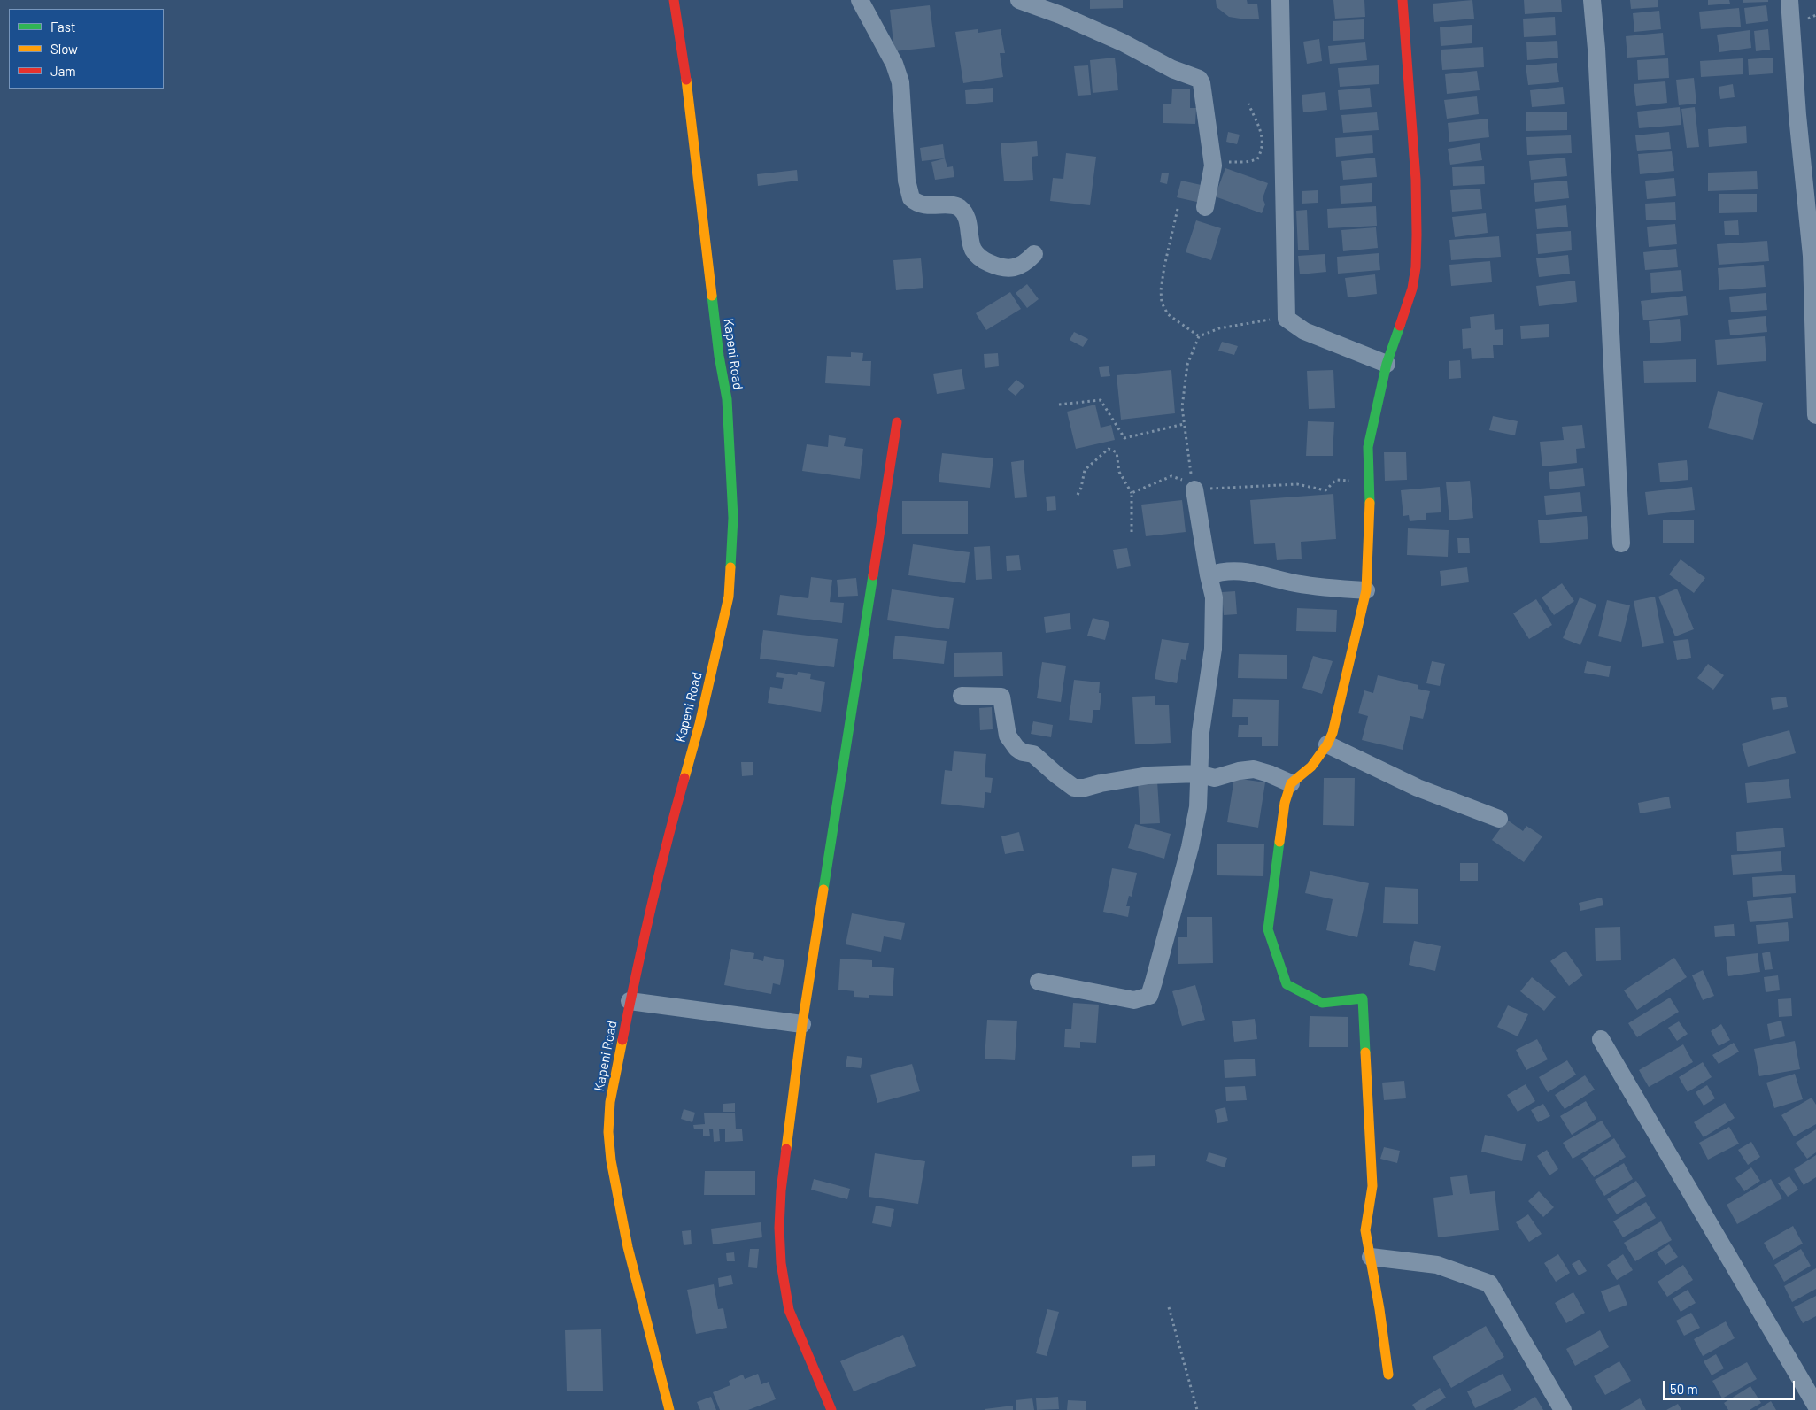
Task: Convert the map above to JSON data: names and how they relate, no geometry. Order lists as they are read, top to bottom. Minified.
{"streets":{"street":["Kapeni Road"]},"legend":["Fast","Slow","Jam"],"scale_bar":"50 m"}
